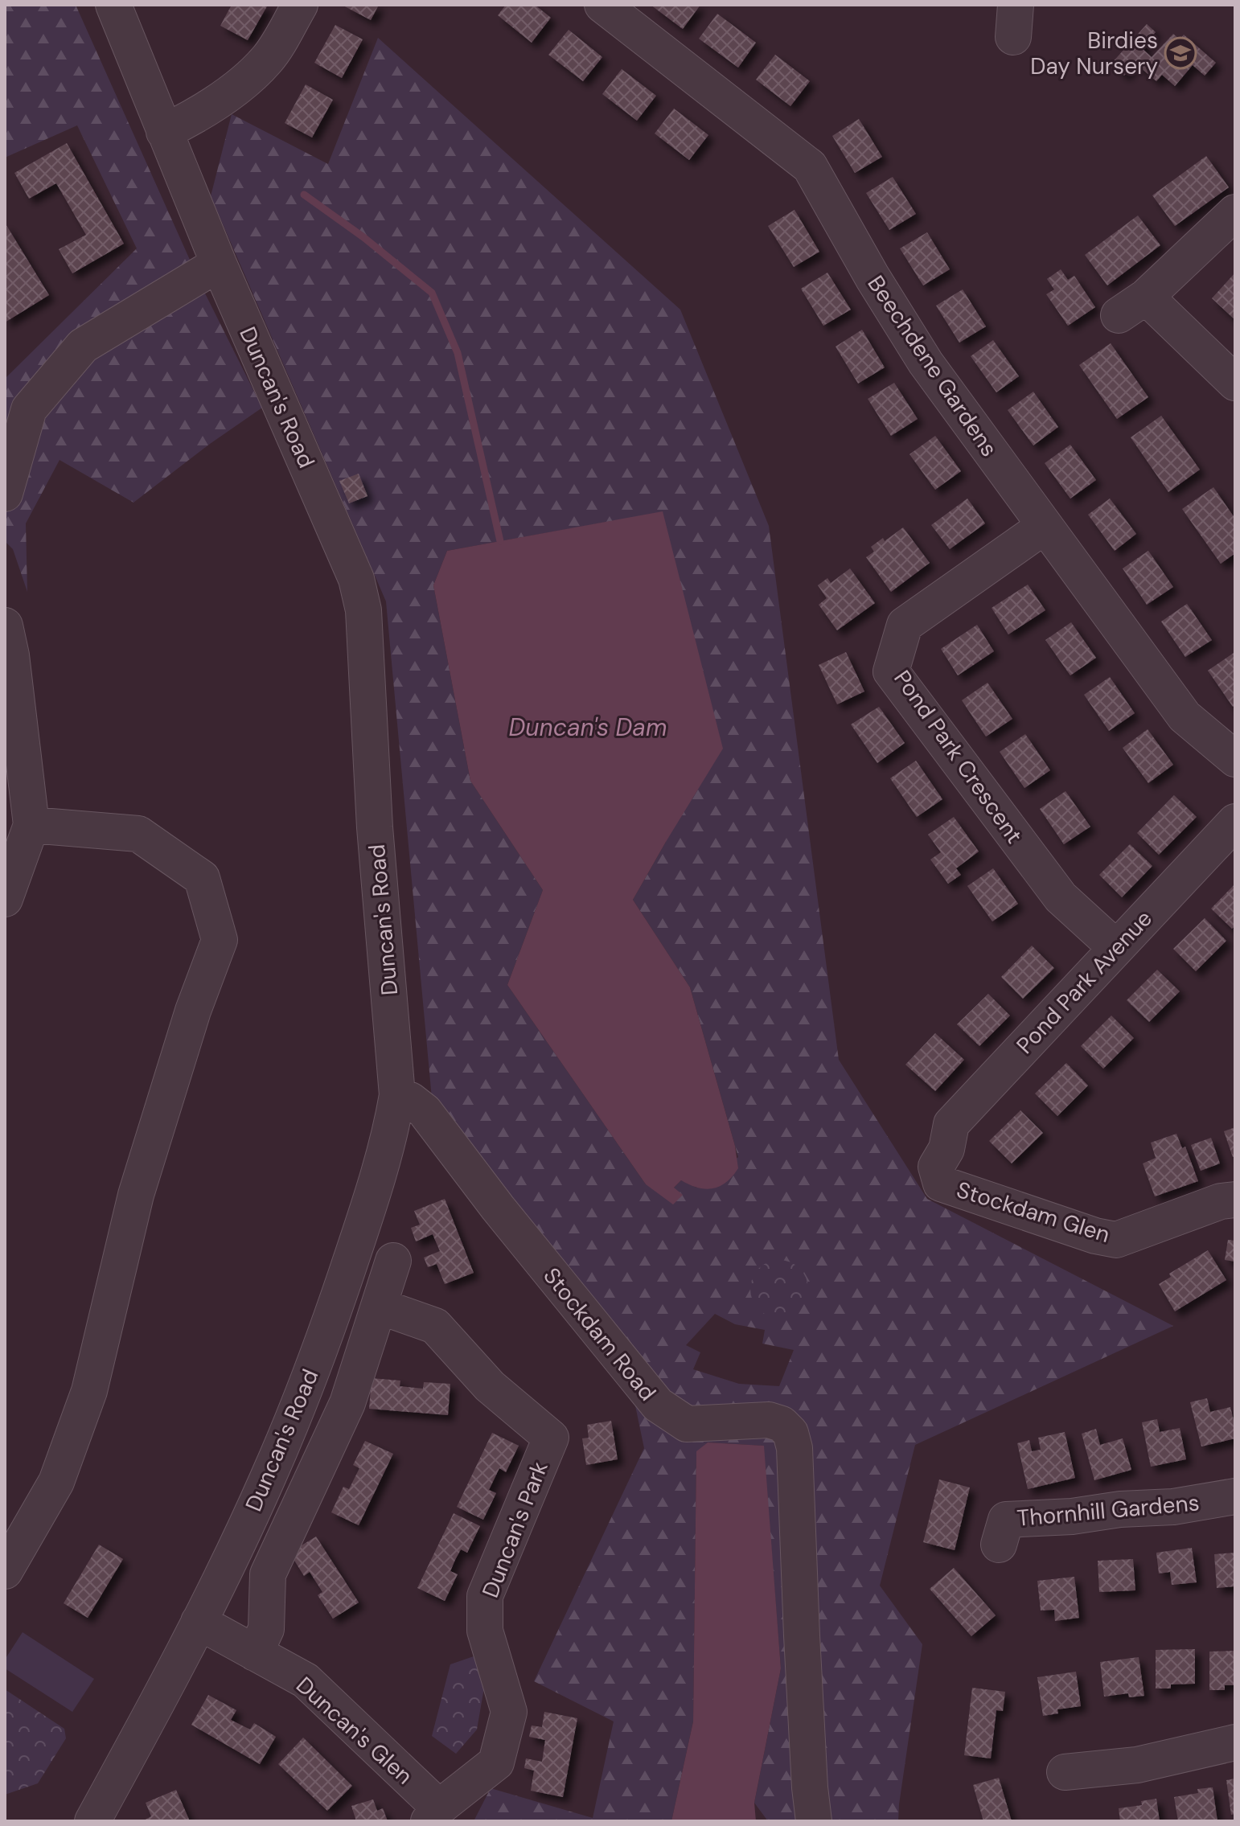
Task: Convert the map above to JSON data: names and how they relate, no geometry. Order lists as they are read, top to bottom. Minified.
{"streets":{"street":["Beechdene Gardens","Duncan's Road","Pond Park Crescent","Pond Park Avenue","Stockdam Glen","Stockdam Road","Thornhill Gardens","Duncan's Park","Duncan's Glen"]},"crossings":[["Beechdene Gardens","Pond Park Crescent"],["Duncan's Road","Stockdam Road"],["Duncan's Road","Duncan's Glen"],["Pond Park Crescent","Pond Park Avenue"],["Pond Park Avenue","Stockdam Glen"],["Duncan's Park","Duncan's Glen"]],"water":["Duncan's Dam"],"places":{"school or university":["Birdies Day Nursery"]}}
